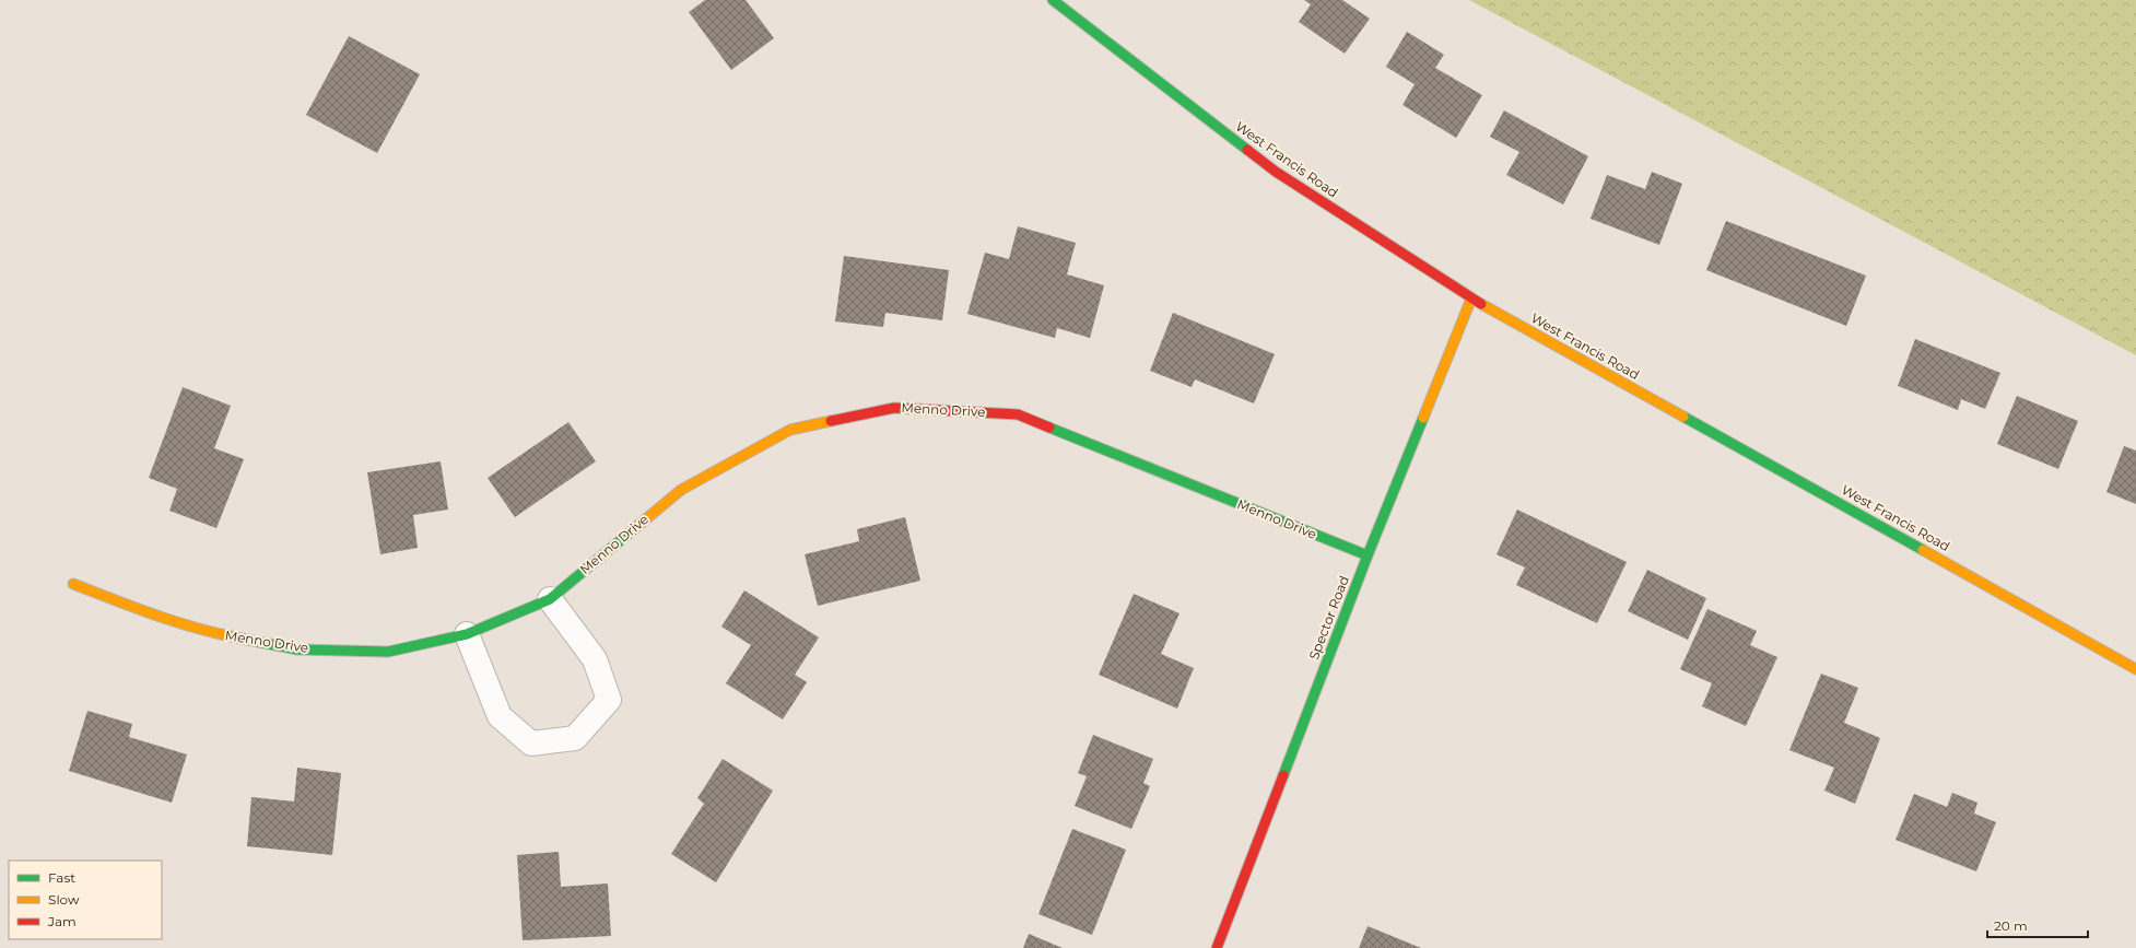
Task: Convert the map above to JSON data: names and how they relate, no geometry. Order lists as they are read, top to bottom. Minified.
{"streets":{"street":["West Francis Road","Menno Drive","Spector Road"]},"crossings":[["West Francis Road","Spector Road"],["Menno Drive","Spector Road"]],"legend":["Fast","Slow","Jam"],"scale_bar":"20 m"}
